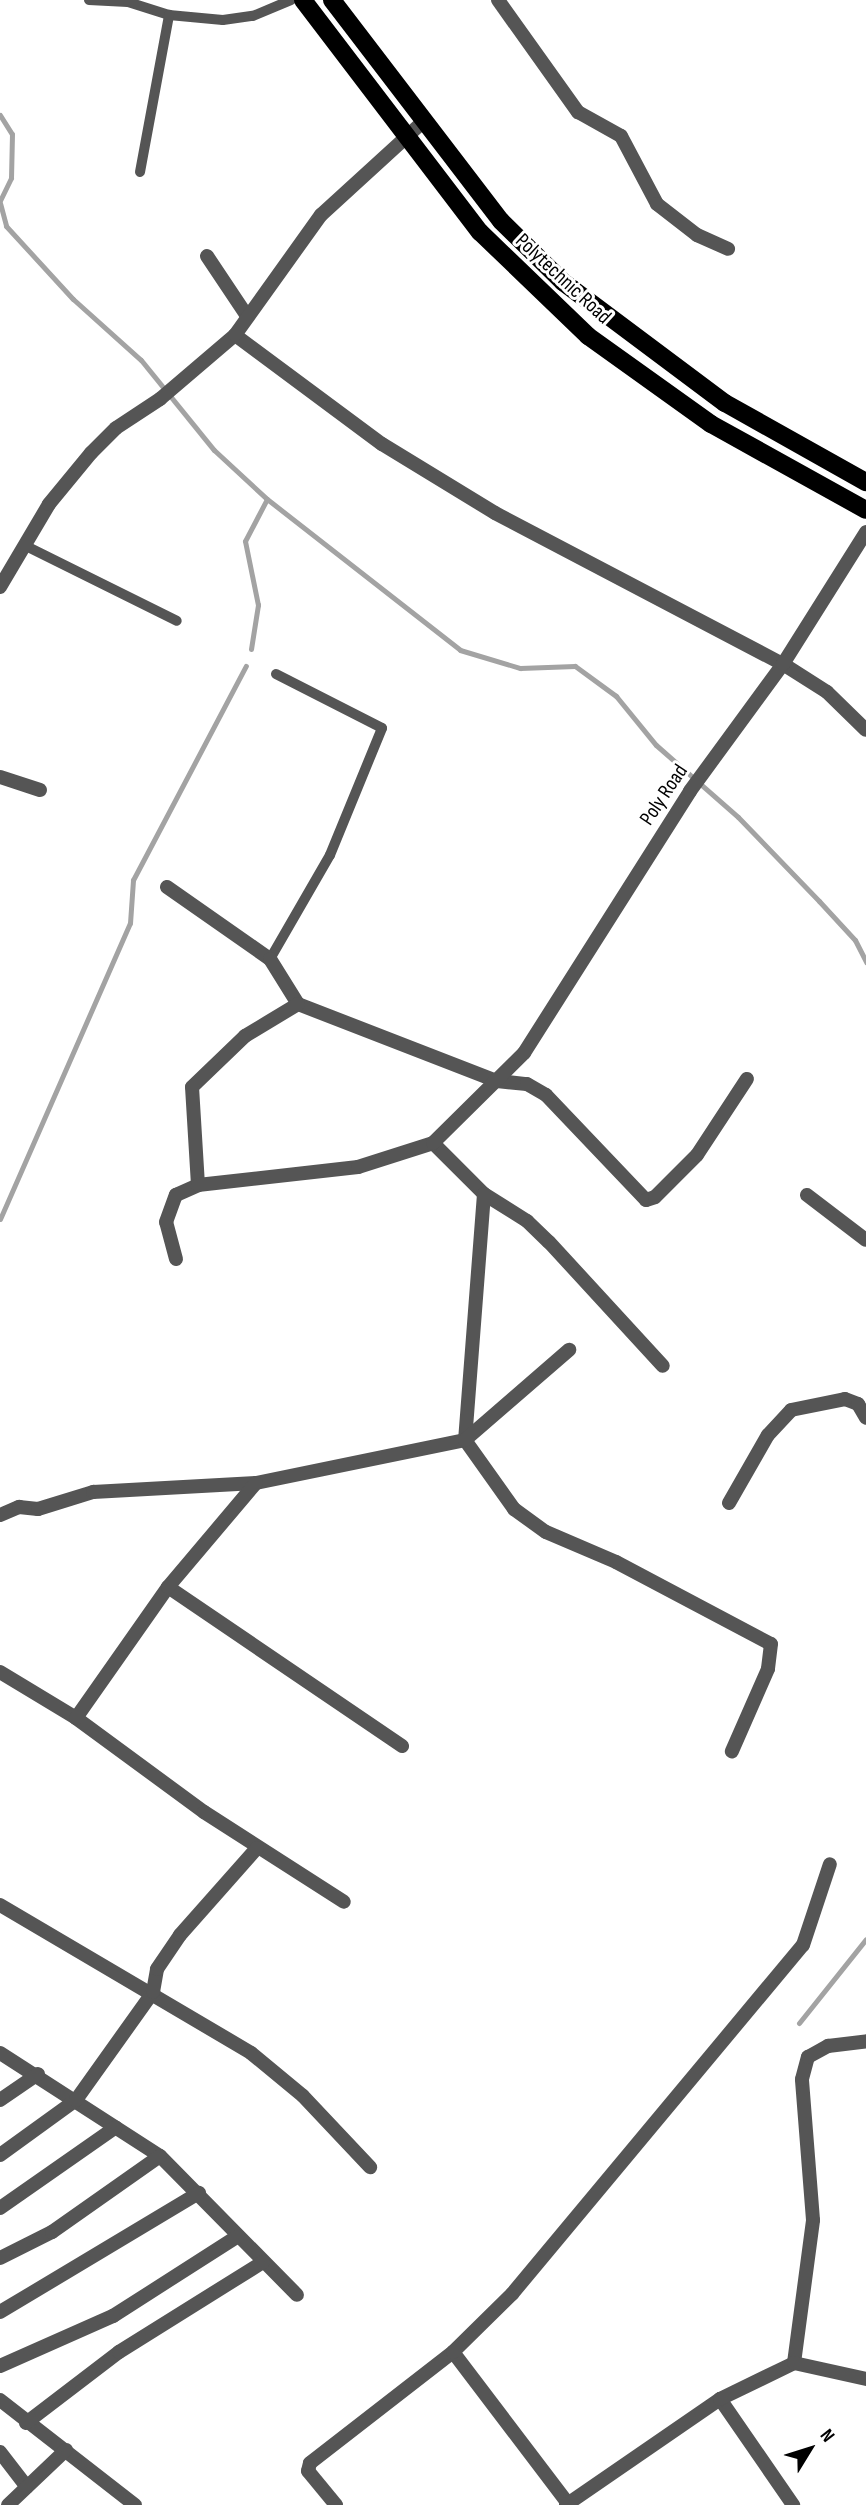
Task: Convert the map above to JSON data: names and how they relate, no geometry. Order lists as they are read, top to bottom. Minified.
{"streets":{"main road":["Polytechnic Road"],"street":["Poly Road"]},"north":"top right"}
